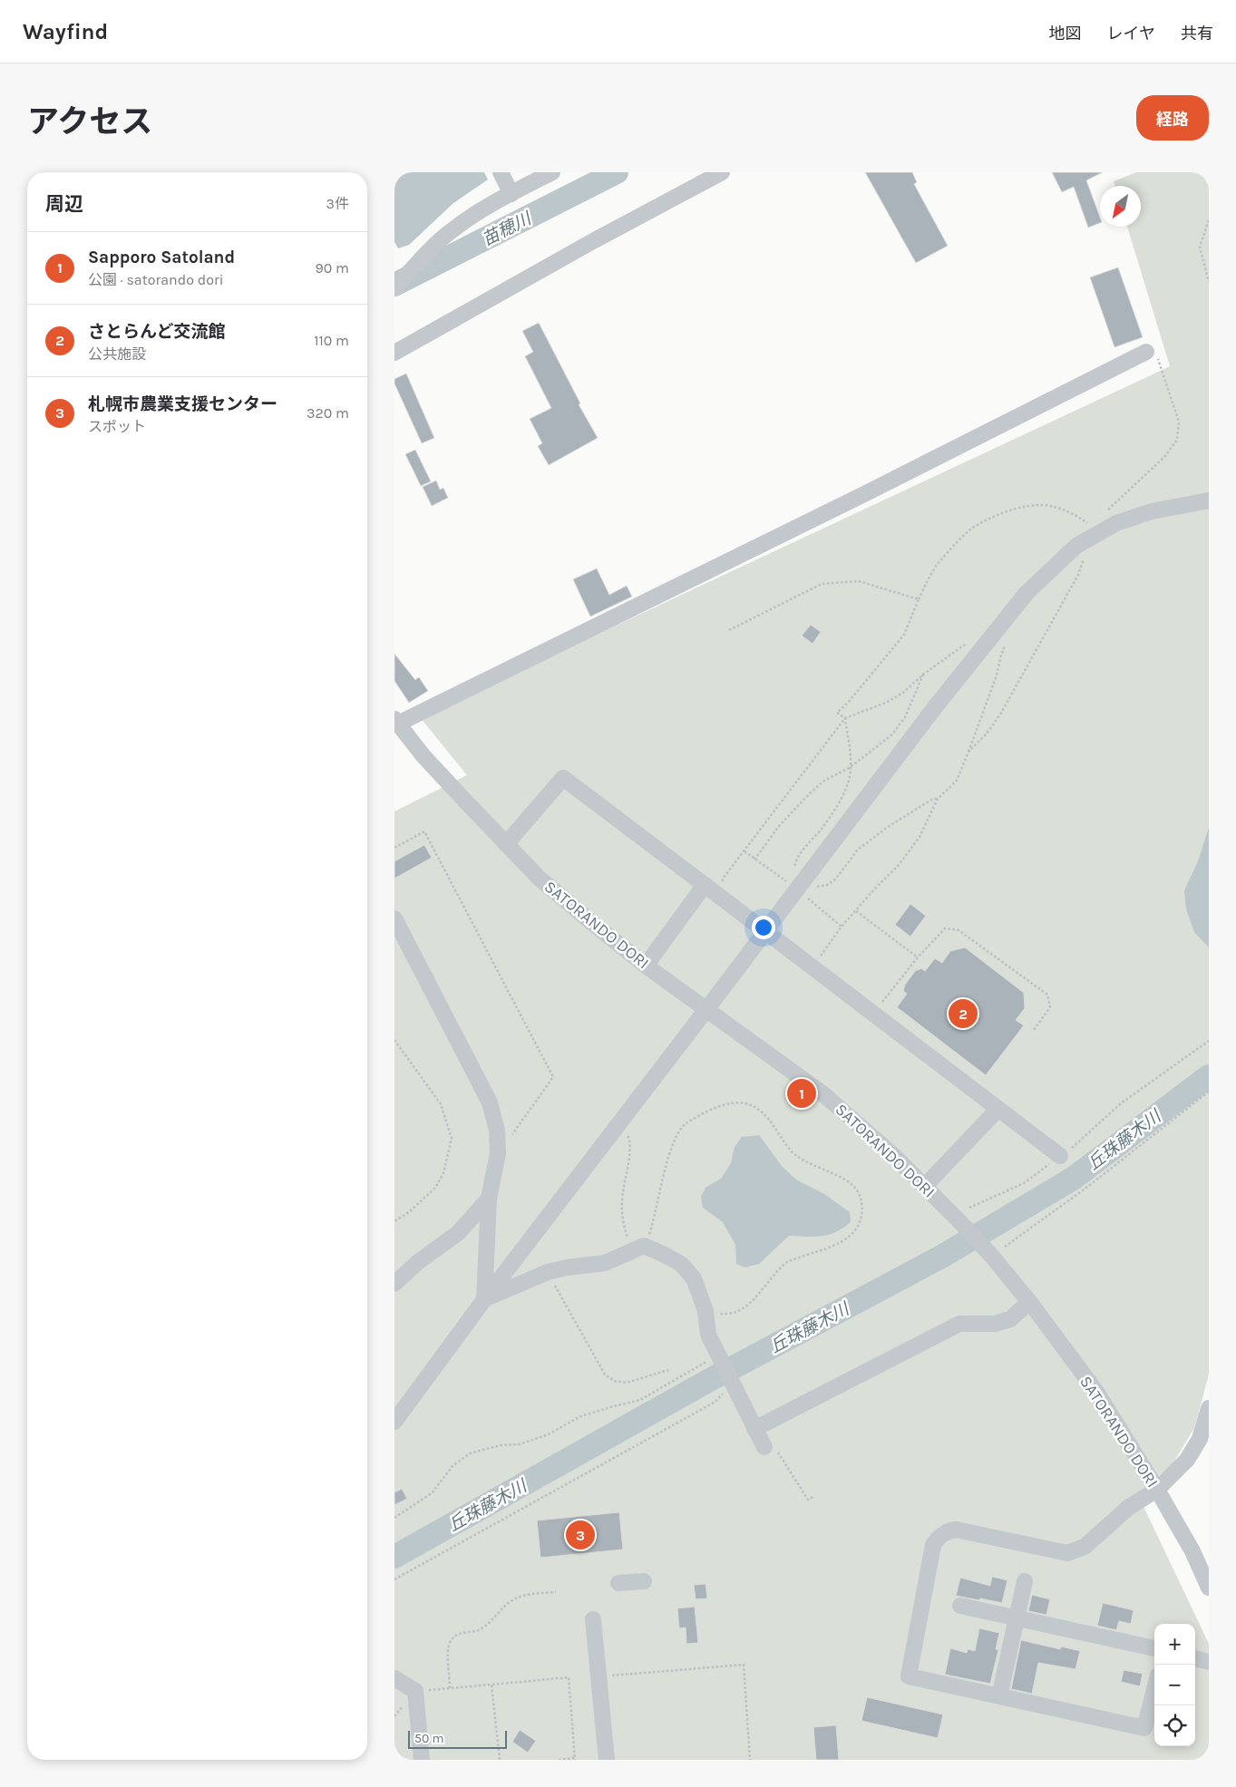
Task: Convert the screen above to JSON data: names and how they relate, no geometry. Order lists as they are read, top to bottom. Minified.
{"streets":{"street":["SATORANDO DORI"]},"water":["苗穂川","丘珠藤木川"],"scale_bar":"50 m","north":"bottom left","page":{"header":"Wayfind","nav":["地図","レイヤ","共有"],"title":"アクセス","buttons":"経路","heading":["周辺","3件"],"list":[{"mark":"1","name":"Sapporo Satoland","note":"公園 · satorando dori","value":"90 m"},{"mark":"2","name":"さとらんど交流館","note":"公共施設","value":"110 m"},{"mark":"3","name":"札幌市農業支援センター","note":"スポット","value":"320 m"}],"pins":["2","1","3"],"map_buttons":["+","−"],"scale":"50 m"}}
